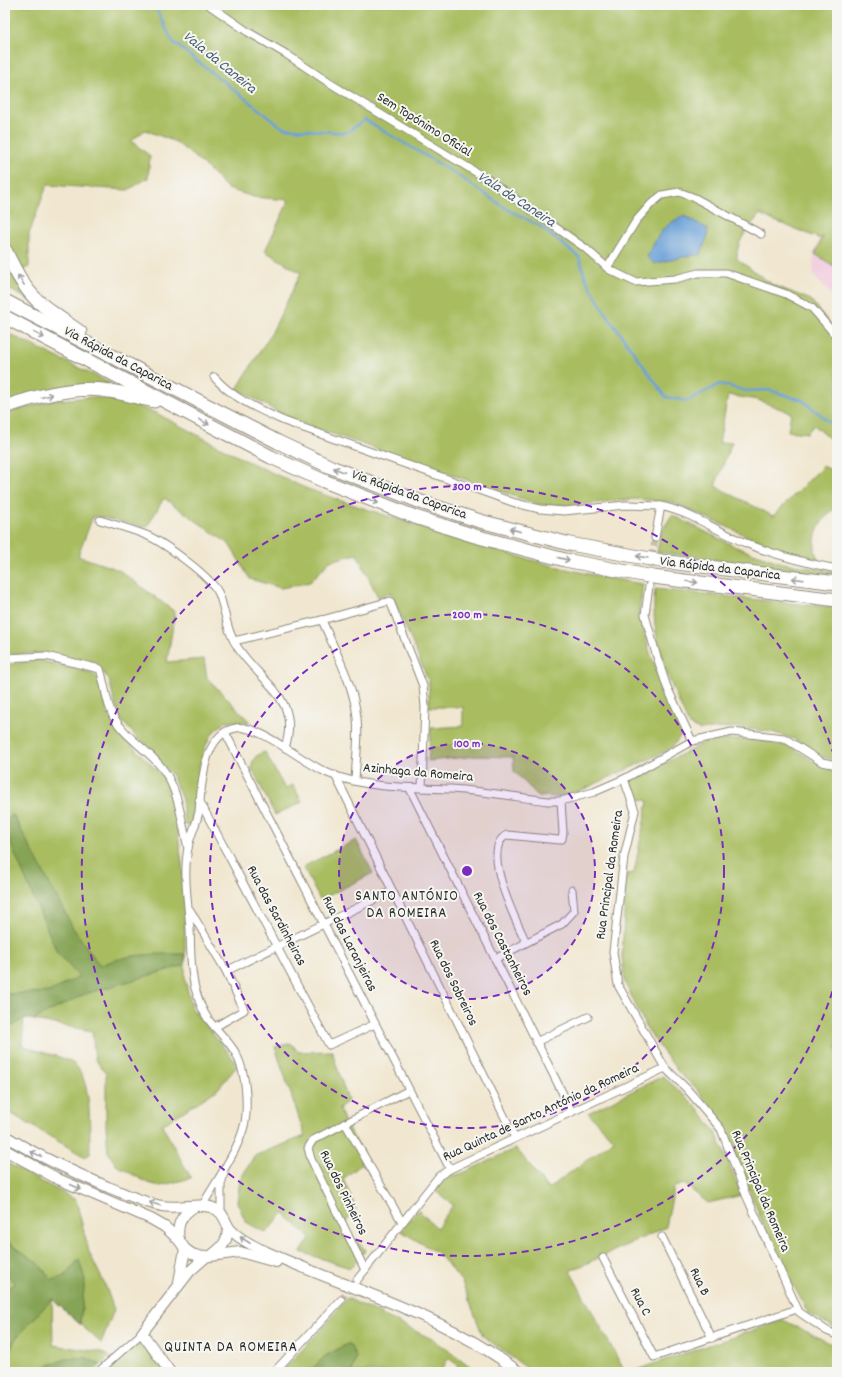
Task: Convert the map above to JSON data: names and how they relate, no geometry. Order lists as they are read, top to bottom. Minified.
{"streets":{"highway":["Via Rápida da Caparica"],"street":["Sem Topónimo Oficial","Azinhaga da Romeira","Rua Principal da Romeira","Rua das Sardinheiras","Rua das Laranjeiras","Rua dos Castanheiros","Rua dos Sobreiros","Rua Quinta de Santo António da Romeira","Rua dos Pinheiros","Rua B","Rua C"]},"crossings":[["Azinhaga da Romeira","Rua Principal da Romeira"],["Azinhaga da Romeira","Rua das Laranjeiras"],["Azinhaga da Romeira","Rua dos Castanheiros"],["Azinhaga da Romeira","Rua dos Sobreiros"],["Rua Principal da Romeira","Rua Quinta de Santo António da Romeira"],["Rua das Sardinheiras","Rua das Laranjeiras"],["Rua das Laranjeiras","Rua Quinta de Santo António da Romeira"],["Rua das Laranjeiras","Rua dos Pinheiros"],["Rua dos Castanheiros","Rua Quinta de Santo António da Romeira"],["Rua dos Sobreiros","Rua Quinta de Santo António da Romeira"],["Rua Quinta de Santo António da Romeira","Rua dos Pinheiros"],["Rua B","Rua C"]],"districts":["SANTO ANTÓNIO DA ROMEIRA","QUINTA DA ROMEIRA"],"water":["Vala da Caneira"],"rings":["300 m","200 m","100 m"]}
